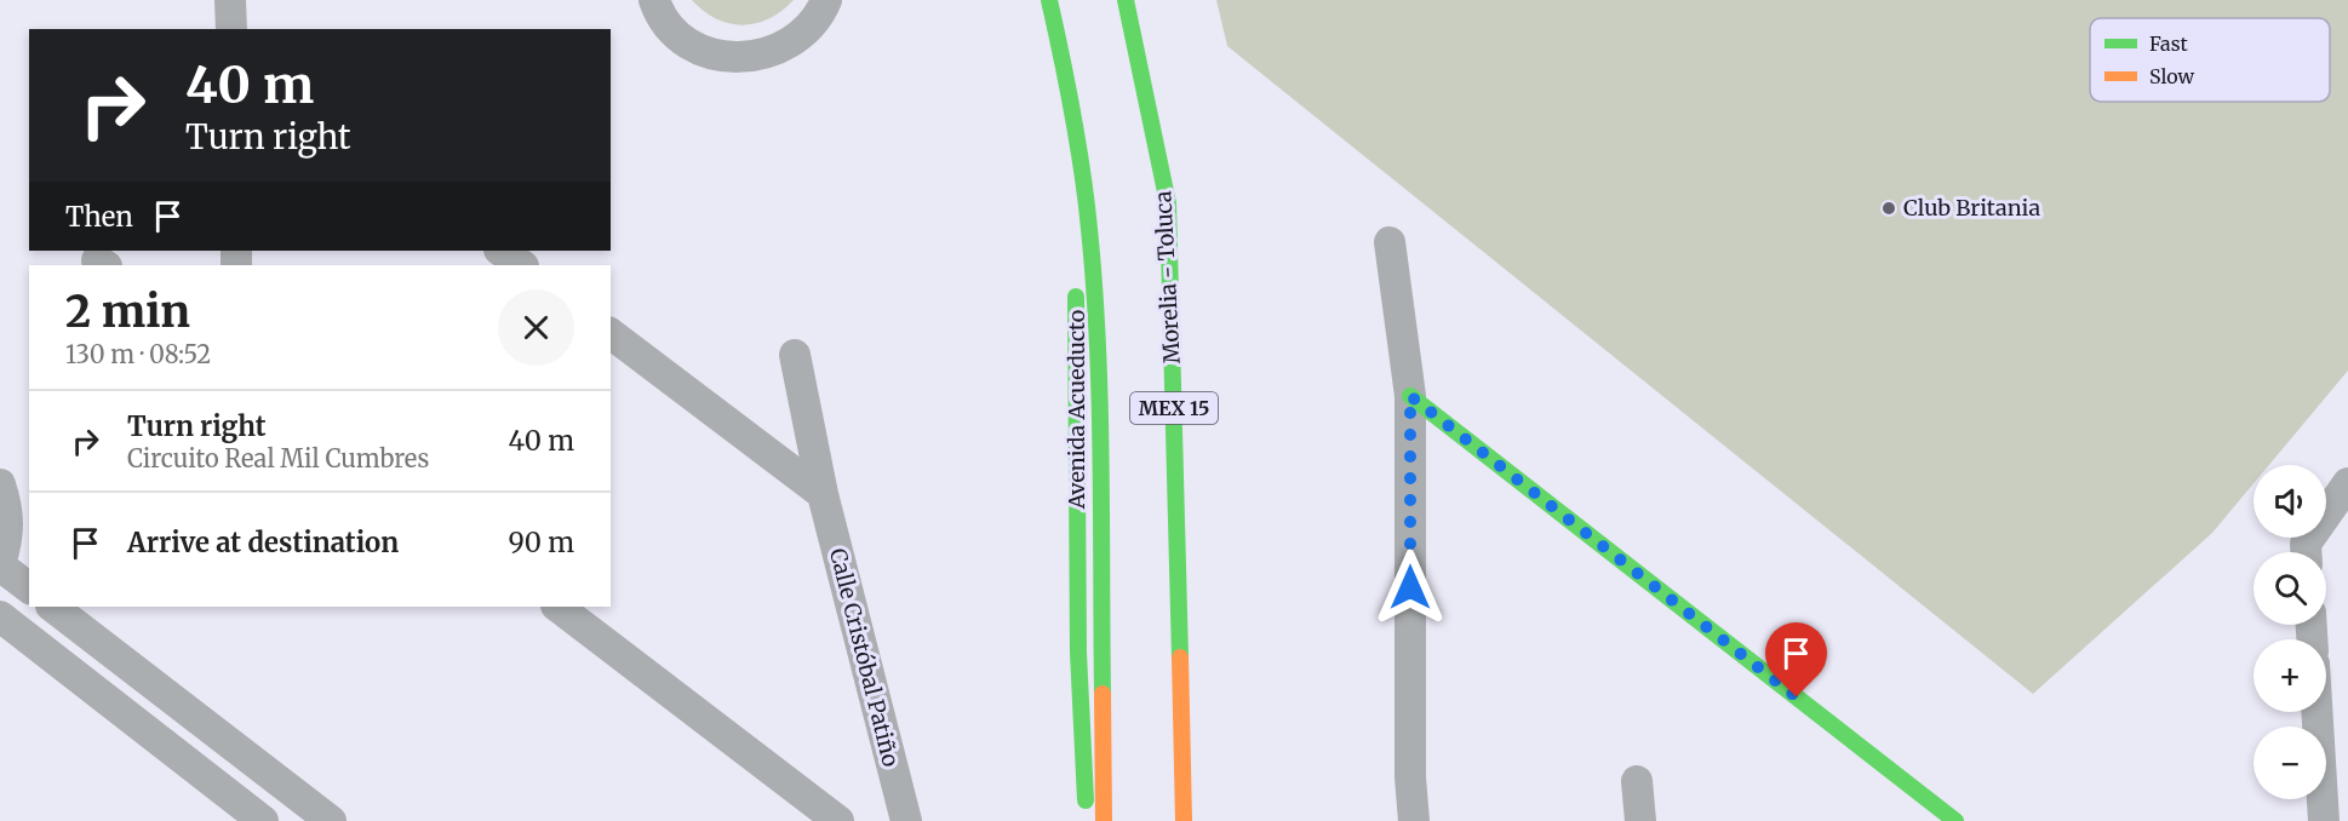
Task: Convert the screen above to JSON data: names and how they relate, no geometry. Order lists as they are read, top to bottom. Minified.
{"streets":{"main road":["Morelia - Toluca","MEX 15","Avenida Acueducto"],"street":["Calle Cristóbal Patiño"]},"places":["Club Britania"],"legend":["Fast","Slow"],"page":{"turn":["40 m","Turn right"],"then":"Then","heading":["2 min","130 m · 08:52"],"list":[{"name":"Turn right","note":"Circuito Real Mil Cumbres","value":"40 m"},{"name":"Arrive at destination","value":"90 m"}],"map_buttons":["+","−"]}}
